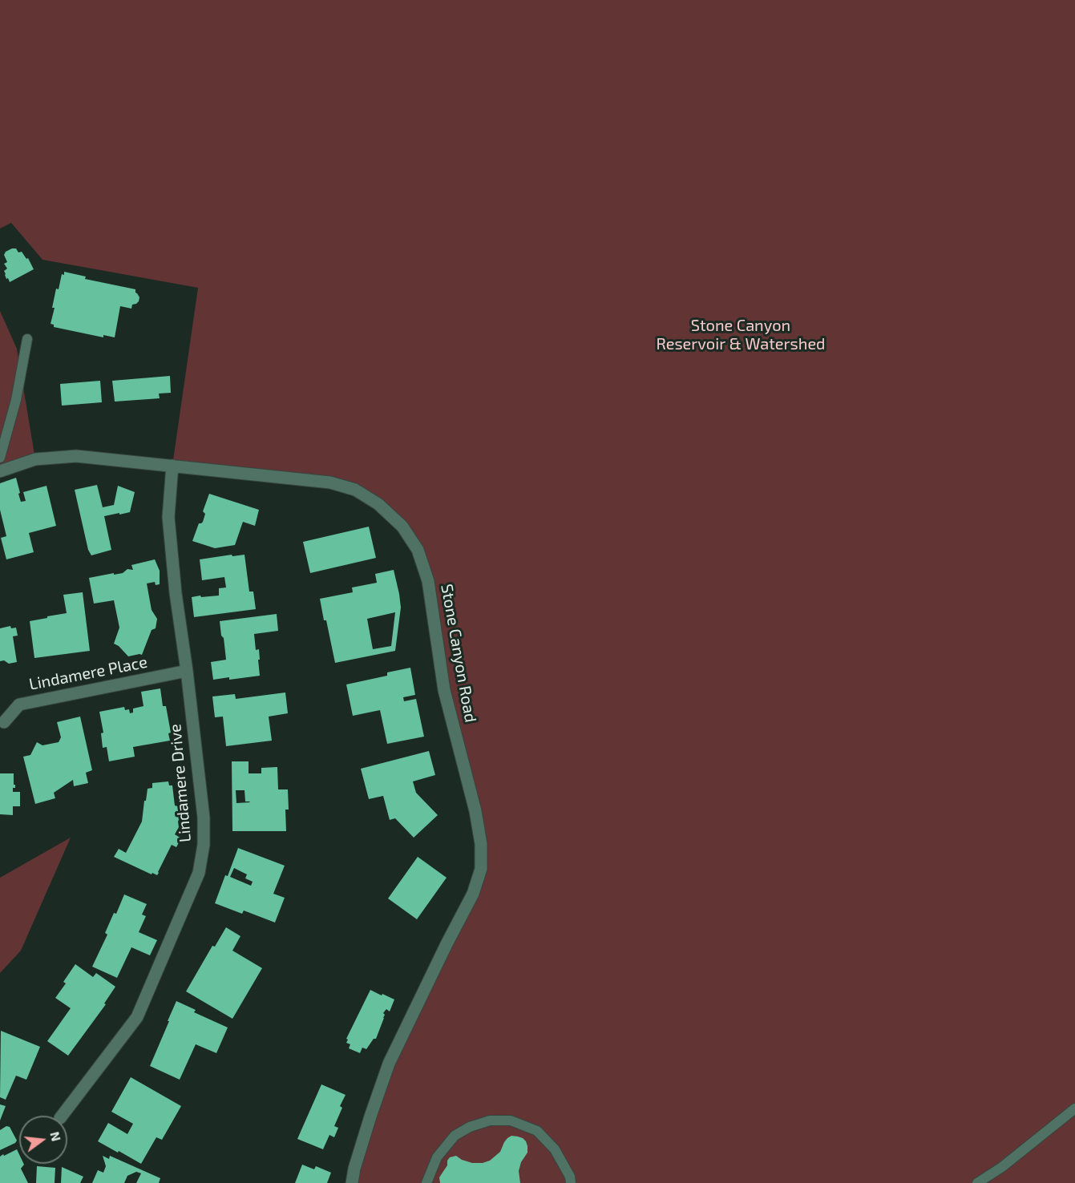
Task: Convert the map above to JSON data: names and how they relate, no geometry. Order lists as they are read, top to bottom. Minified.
{"streets":{"street":["Stone Canyon Road","Lindamere Place","Lindamere Drive"]},"crossings":[["Stone Canyon Road","Lindamere Drive"],["Lindamere Place","Lindamere Drive"]],"parks":["Stone Canyon Reservoir & Watershed"],"north":"right"}
